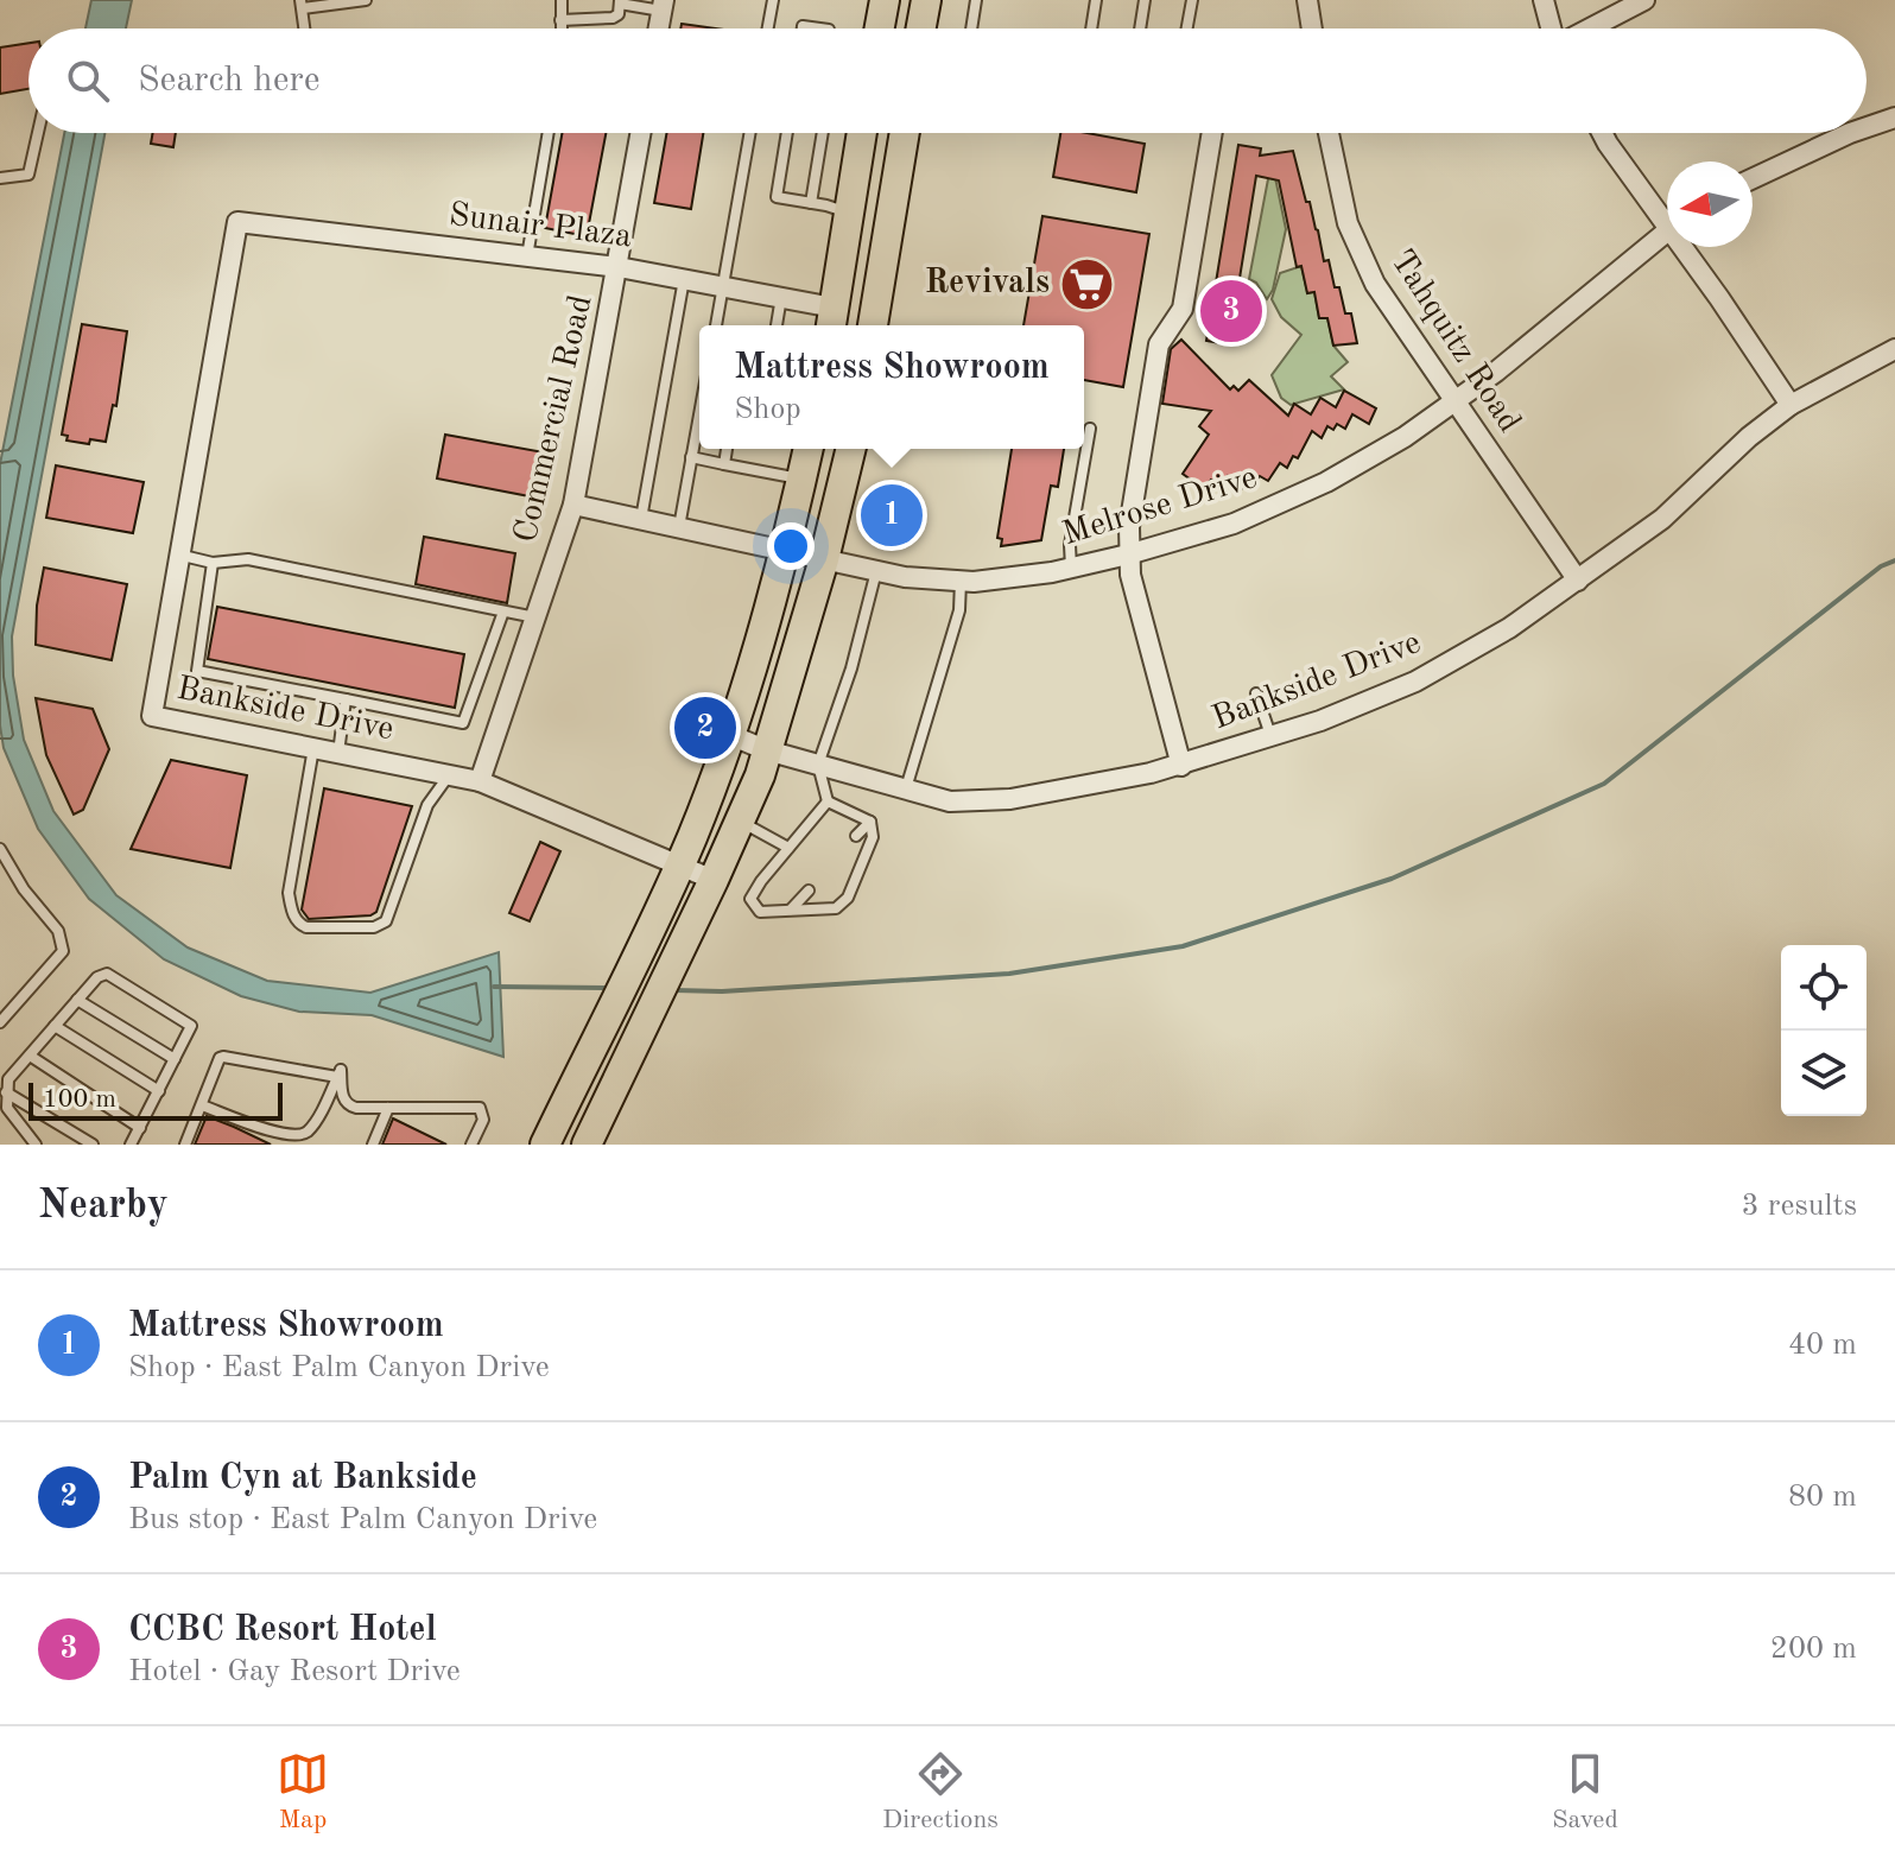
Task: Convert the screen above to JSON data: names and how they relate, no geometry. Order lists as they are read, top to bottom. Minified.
{"streets":{"street":["Sunair Plaza","Tahquitz Road","Commercial Road","Melrose Drive","Bankside Drive"]},"crossings":[["Sunair Plaza","Commercial Road"],["Sunair Plaza","Bankside Drive"],["Tahquitz Road","Melrose Drive"],["Tahquitz Road","Bankside Drive"],["Commercial Road","Melrose Drive"],["Commercial Road","Bankside Drive"]],"places":{"supermarket":["Revivals"]},"scale_bar":"100 m","north":"left","page":{"search":"Search here","pins":["3","1","2"],"popup":["Mattress Showroom","Shop"],"scale":"100 m","heading":["Nearby","3 results"],"list":[{"mark":"1","name":"Mattress Showroom","note":"Shop · East Palm Canyon Drive","value":"40 m"},{"mark":"2","name":"Palm Cyn at Bankside","note":"Bus stop · East Palm Canyon Drive","value":"80 m"},{"mark":"3","name":"CCBC Resort Hotel","note":"Hotel · Gay Resort Drive","value":"200 m"}],"nav":["Map","Directions","Saved"]}}
